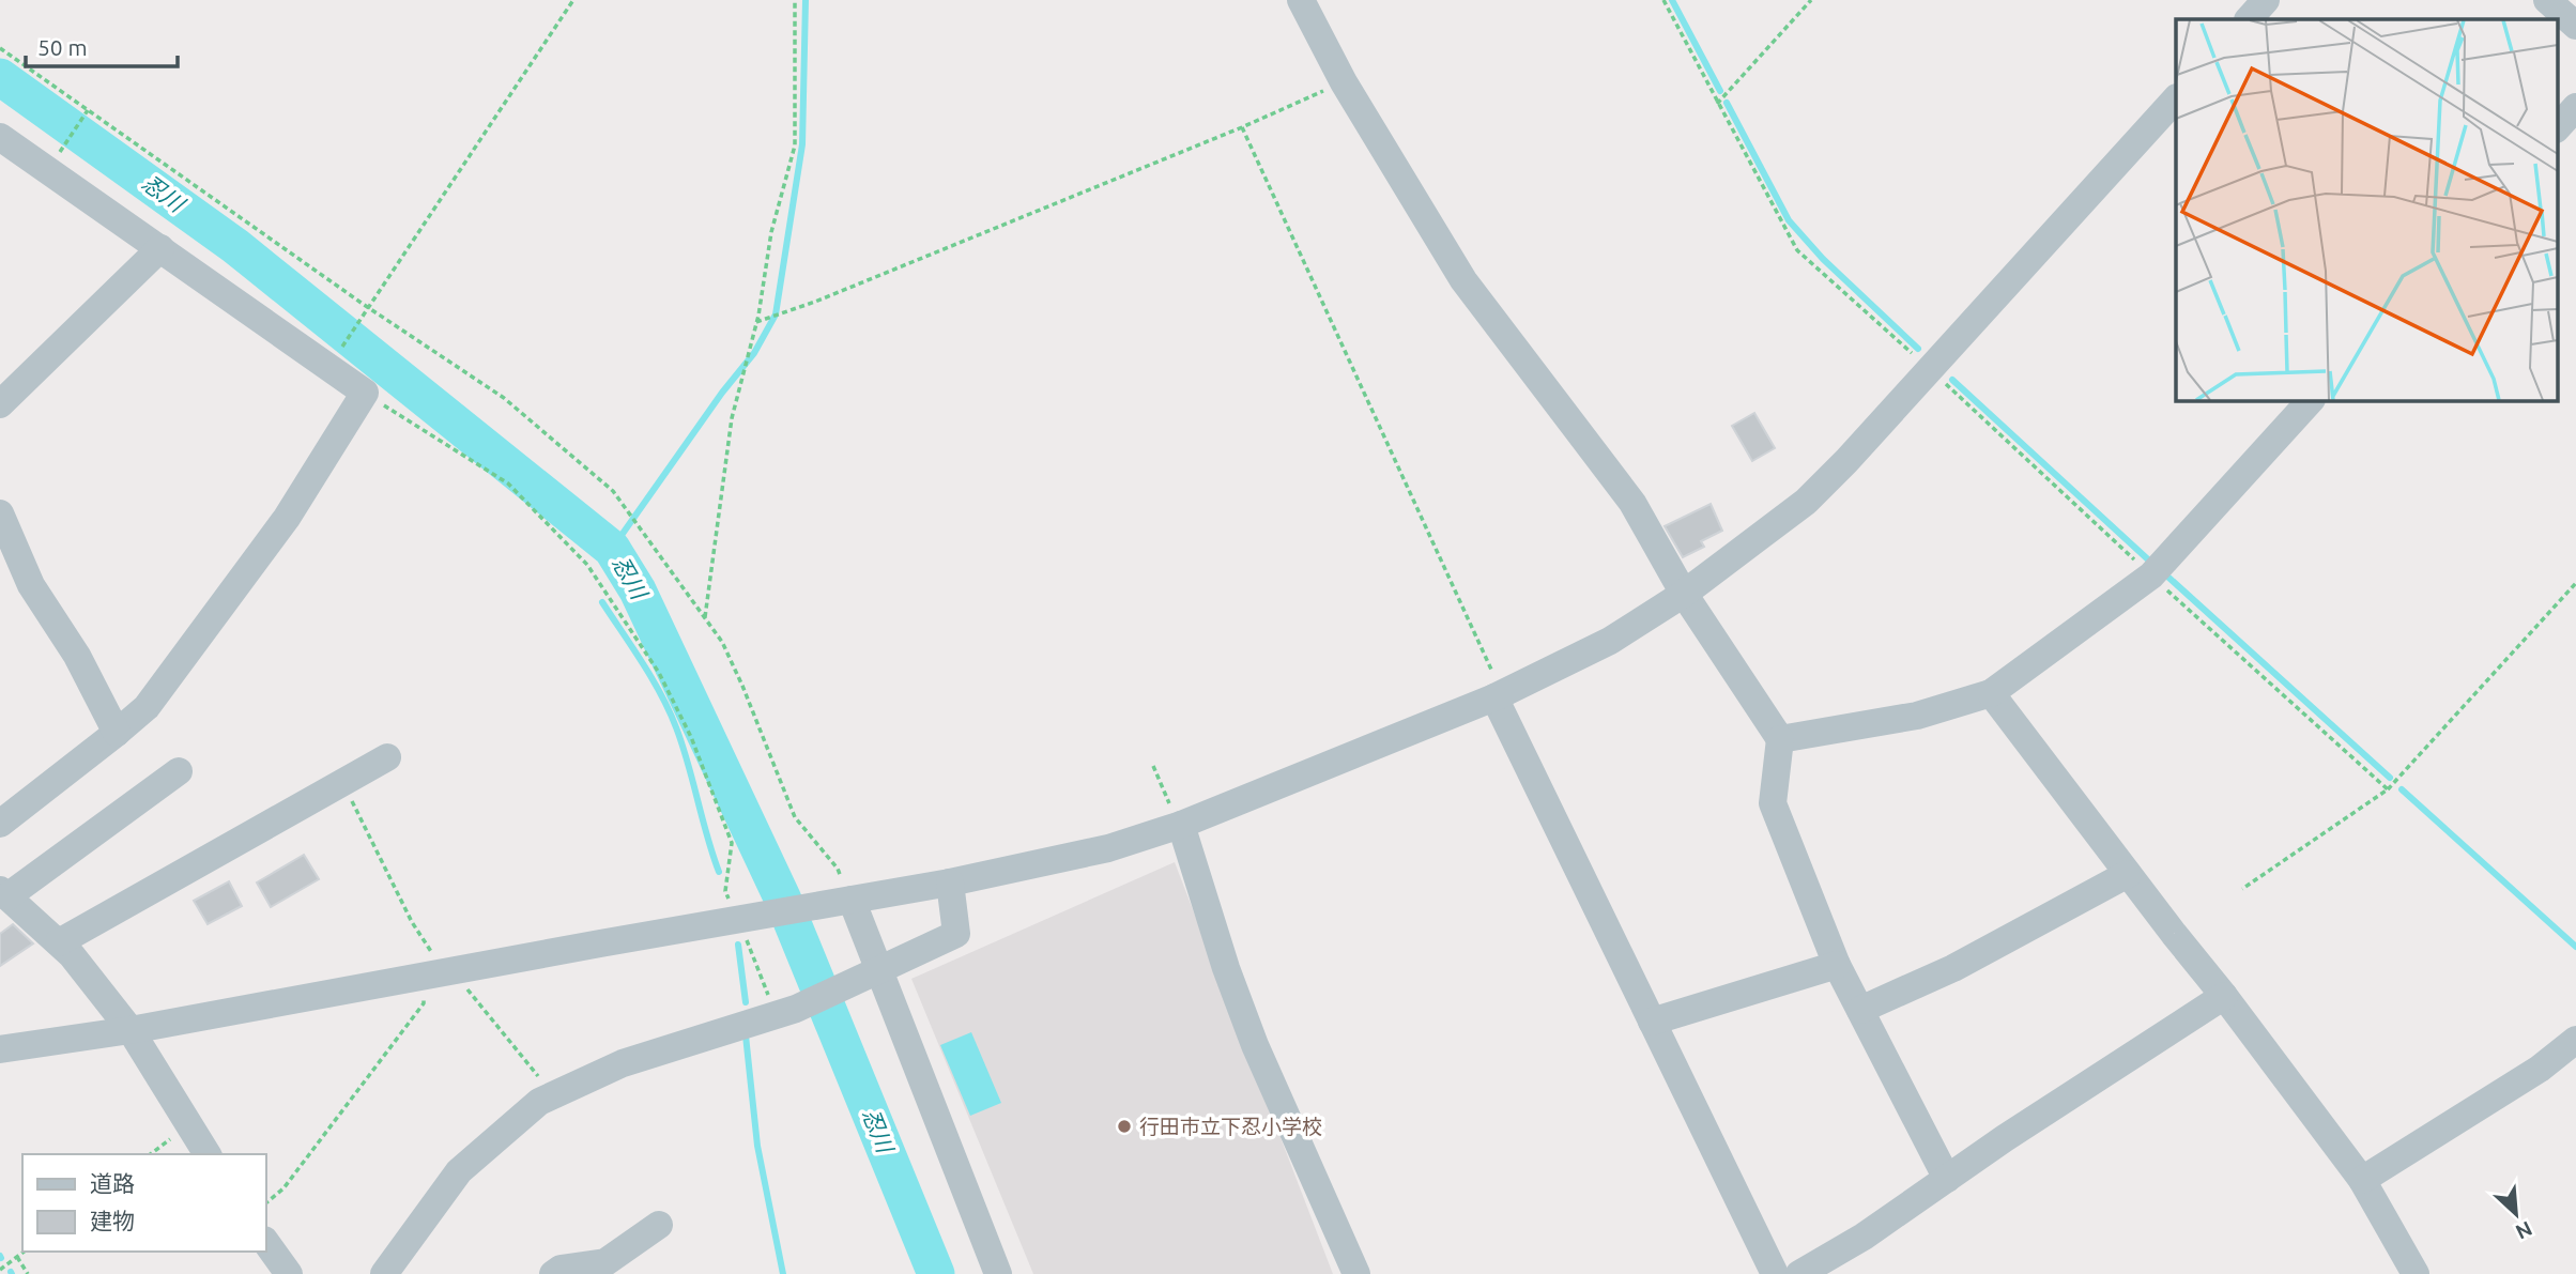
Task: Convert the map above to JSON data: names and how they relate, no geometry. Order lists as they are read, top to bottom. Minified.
{"water":["忍川"],"places":["行田市立下忍小学校"],"legend":["道路","建物"],"scale_bar":"50 m","north":"bottom right"}
